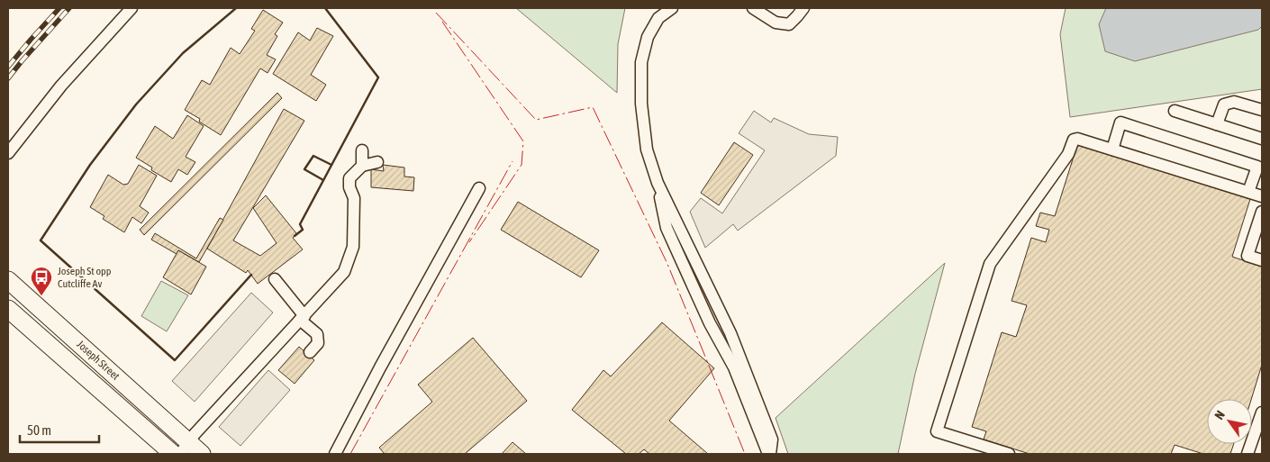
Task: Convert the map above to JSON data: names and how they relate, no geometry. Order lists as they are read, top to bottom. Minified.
{"streets":{"highway":["Joseph Street"]},"places":{"bus stop":["Joseph St opp Cutcliffe Av"]},"scale_bar":"50 m","north":"top left"}
